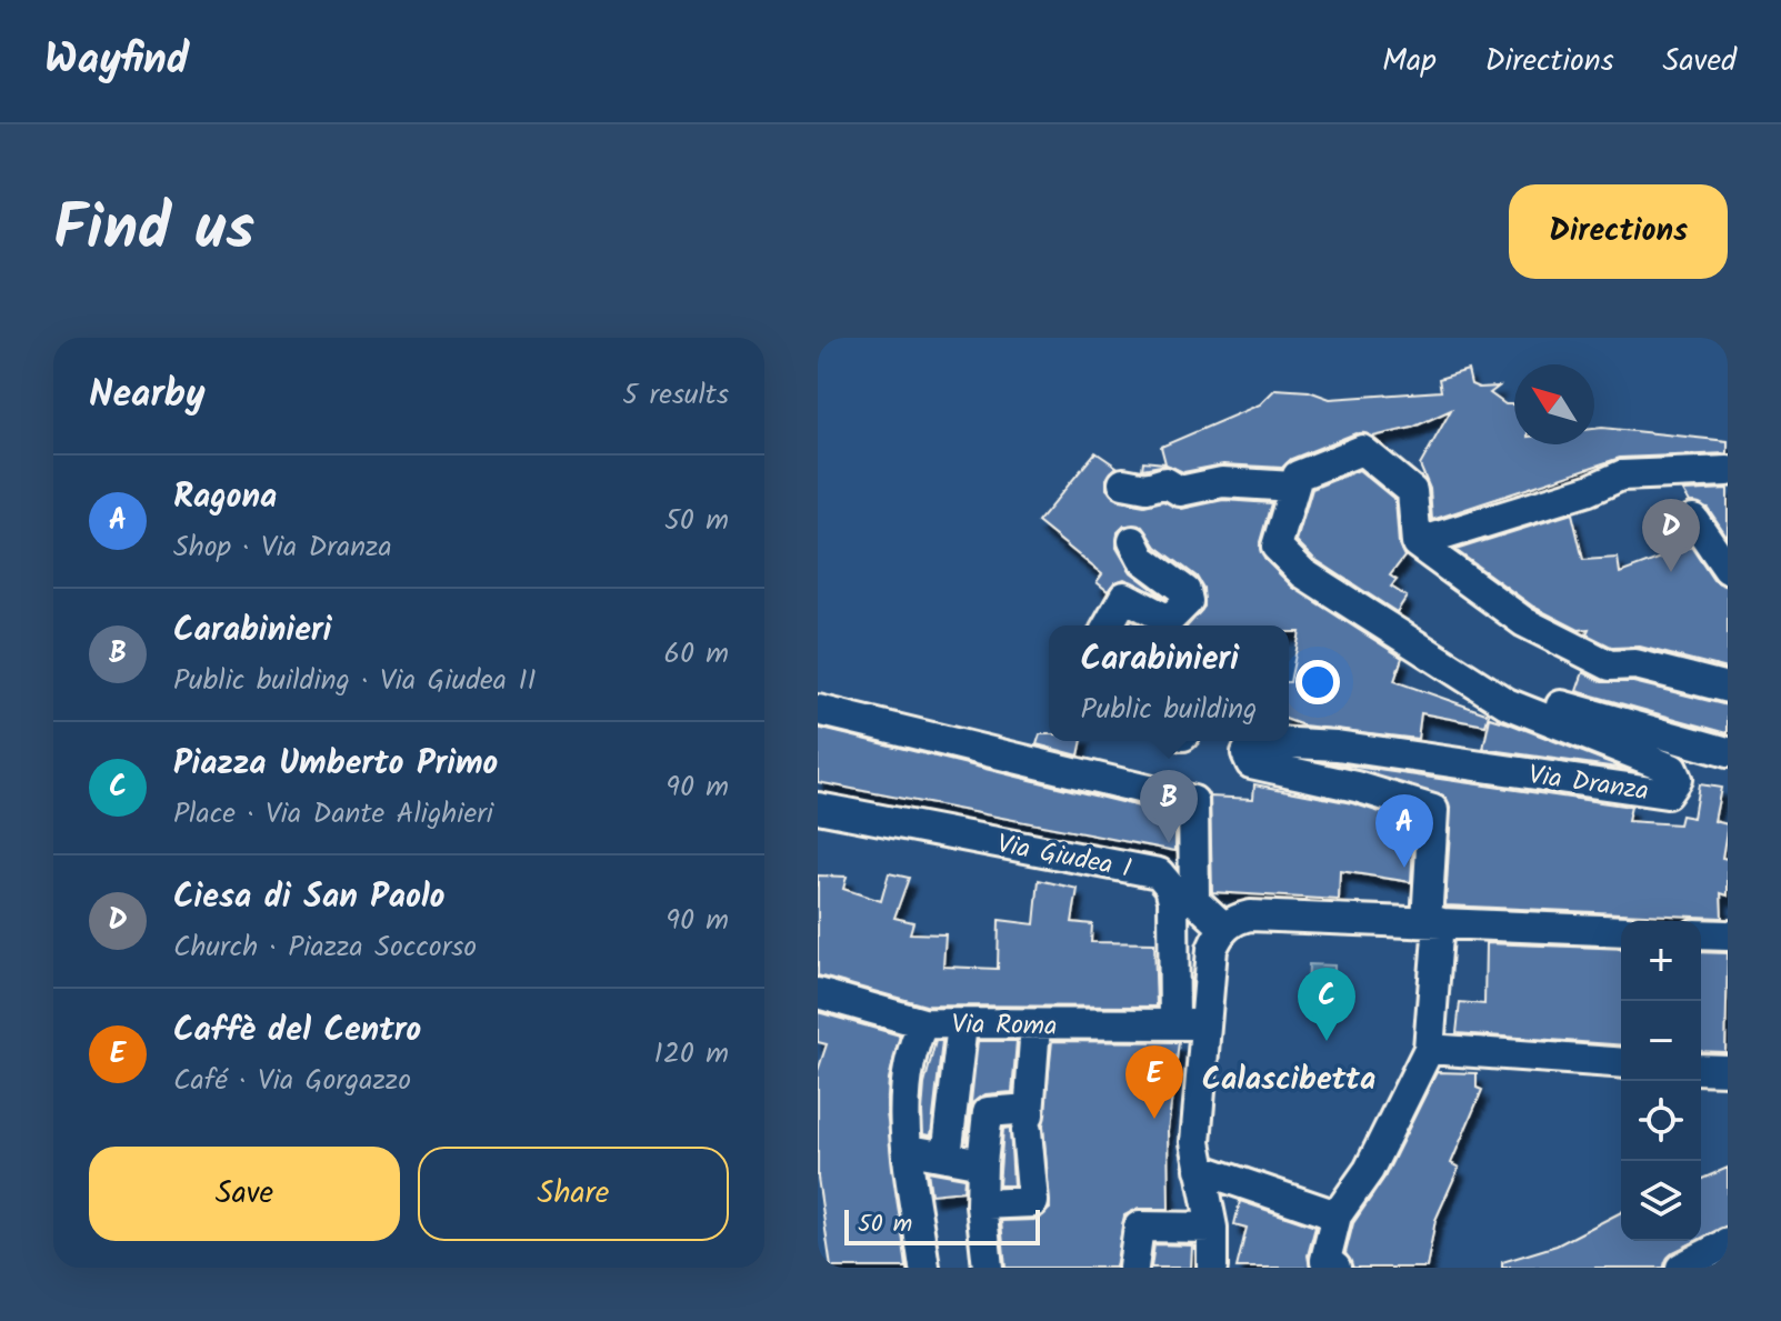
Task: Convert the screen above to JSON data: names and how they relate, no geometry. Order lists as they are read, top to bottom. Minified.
{"streets":{"street":["Via Dranza","Via Giudea I","Via Roma"]},"crossings":[["Via Giudea I","Via Roma"]],"districts":["Calascibetta"],"scale_bar":"50 m","north":"top left","page":{"header":"Wayfind","nav":["Map","Directions","Saved"],"title":"Find us","buttons":["Directions",["Save","Share"]],"heading":["Nearby","5 results"],"list":[{"mark":"A","name":"Ragona","note":"Shop · Via Dranza","value":"50 m"},{"mark":"B","name":"Carabinieri","note":"Public building · Via Giudea II","value":"60 m"},{"mark":"C","name":"Piazza Umberto Primo","note":"Place · Via Dante Alighieri","value":"90 m"},{"mark":"D","name":"Ciesa di San Paolo","note":"Church · Piazza Soccorso","value":"90 m"},{"mark":"E","name":"Caffè del Centro","note":"Café · Via Gorgazzo","value":"120 m"}],"pins":["D","B","A","C","E"],"popup":["Carabinieri","Public building"],"map_buttons":["+","−"],"scale":"50 m"}}
